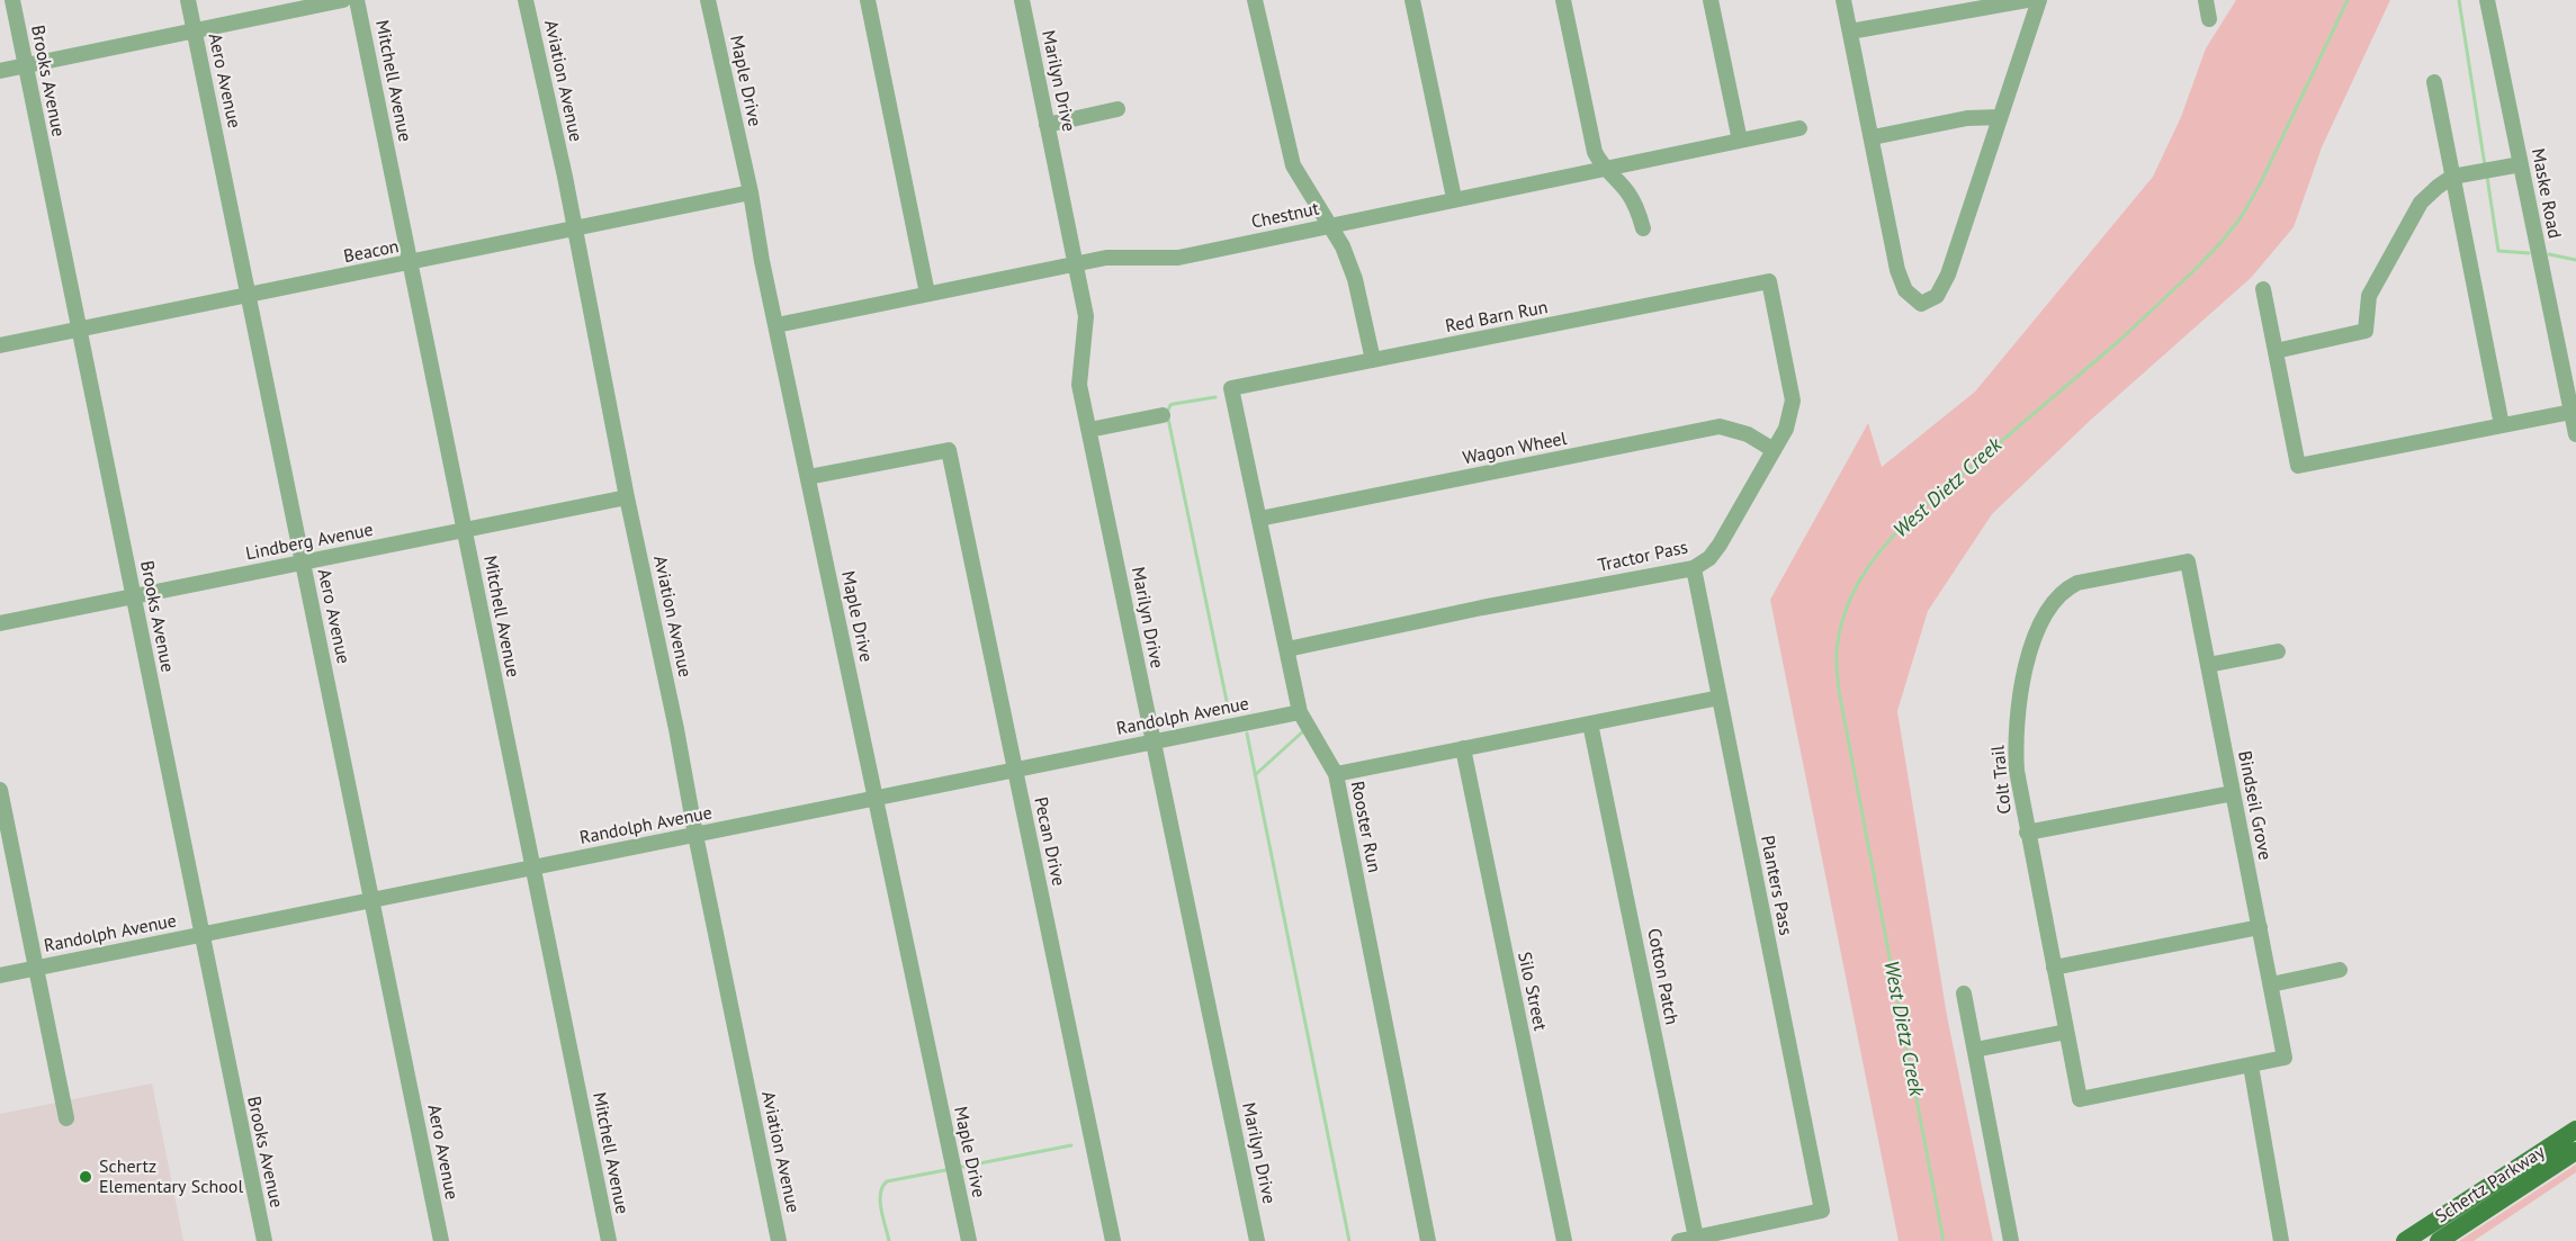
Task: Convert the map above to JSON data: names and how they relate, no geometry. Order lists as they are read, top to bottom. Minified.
{"streets":{"main road":["Schertz Parkway"],"street":["Brooks Avenue","Aero Avenue","Mitchell Avenue","Aviation Avenue","Maple Drive","Marilyn Drive","Maske Road","Chestnut","Beacon","Red Barn Run","Wagon Wheel","Lindberg Avenue","Tractor Pass","Randolph Avenue","Colt Trail","Bindseil Grove","Rooster Run","Pecan Drive","Planters Pass","Cotton Patch","Silo Street"]},"crossings":[["Brooks Avenue","Beacon"],["Brooks Avenue","Lindberg Avenue"],["Brooks Avenue","Randolph Avenue"],["Aero Avenue","Beacon"],["Aero Avenue","Lindberg Avenue"],["Aero Avenue","Randolph Avenue"],["Mitchell Avenue","Beacon"],["Mitchell Avenue","Lindberg Avenue"],["Mitchell Avenue","Randolph Avenue"],["Aviation Avenue","Beacon"],["Aviation Avenue","Lindberg Avenue"],["Aviation Avenue","Randolph Avenue"],["Maple Drive","Chestnut"],["Maple Drive","Beacon"],["Maple Drive","Randolph Avenue"],["Maple Drive","Pecan Drive"],["Marilyn Drive","Chestnut"],["Marilyn Drive","Randolph Avenue"],["Red Barn Run","Tractor Pass"],["Red Barn Run","Rooster Run"],["Wagon Wheel","Tractor Pass"],["Wagon Wheel","Rooster Run"],["Tractor Pass","Rooster Run"],["Tractor Pass","Planters Pass"],["Randolph Avenue","Rooster Run"],["Randolph Avenue","Pecan Drive"],["Colt Trail","Bindseil Grove"]],"water":["West Dietz Creek"],"places":["Schertz Elementary School"]}
